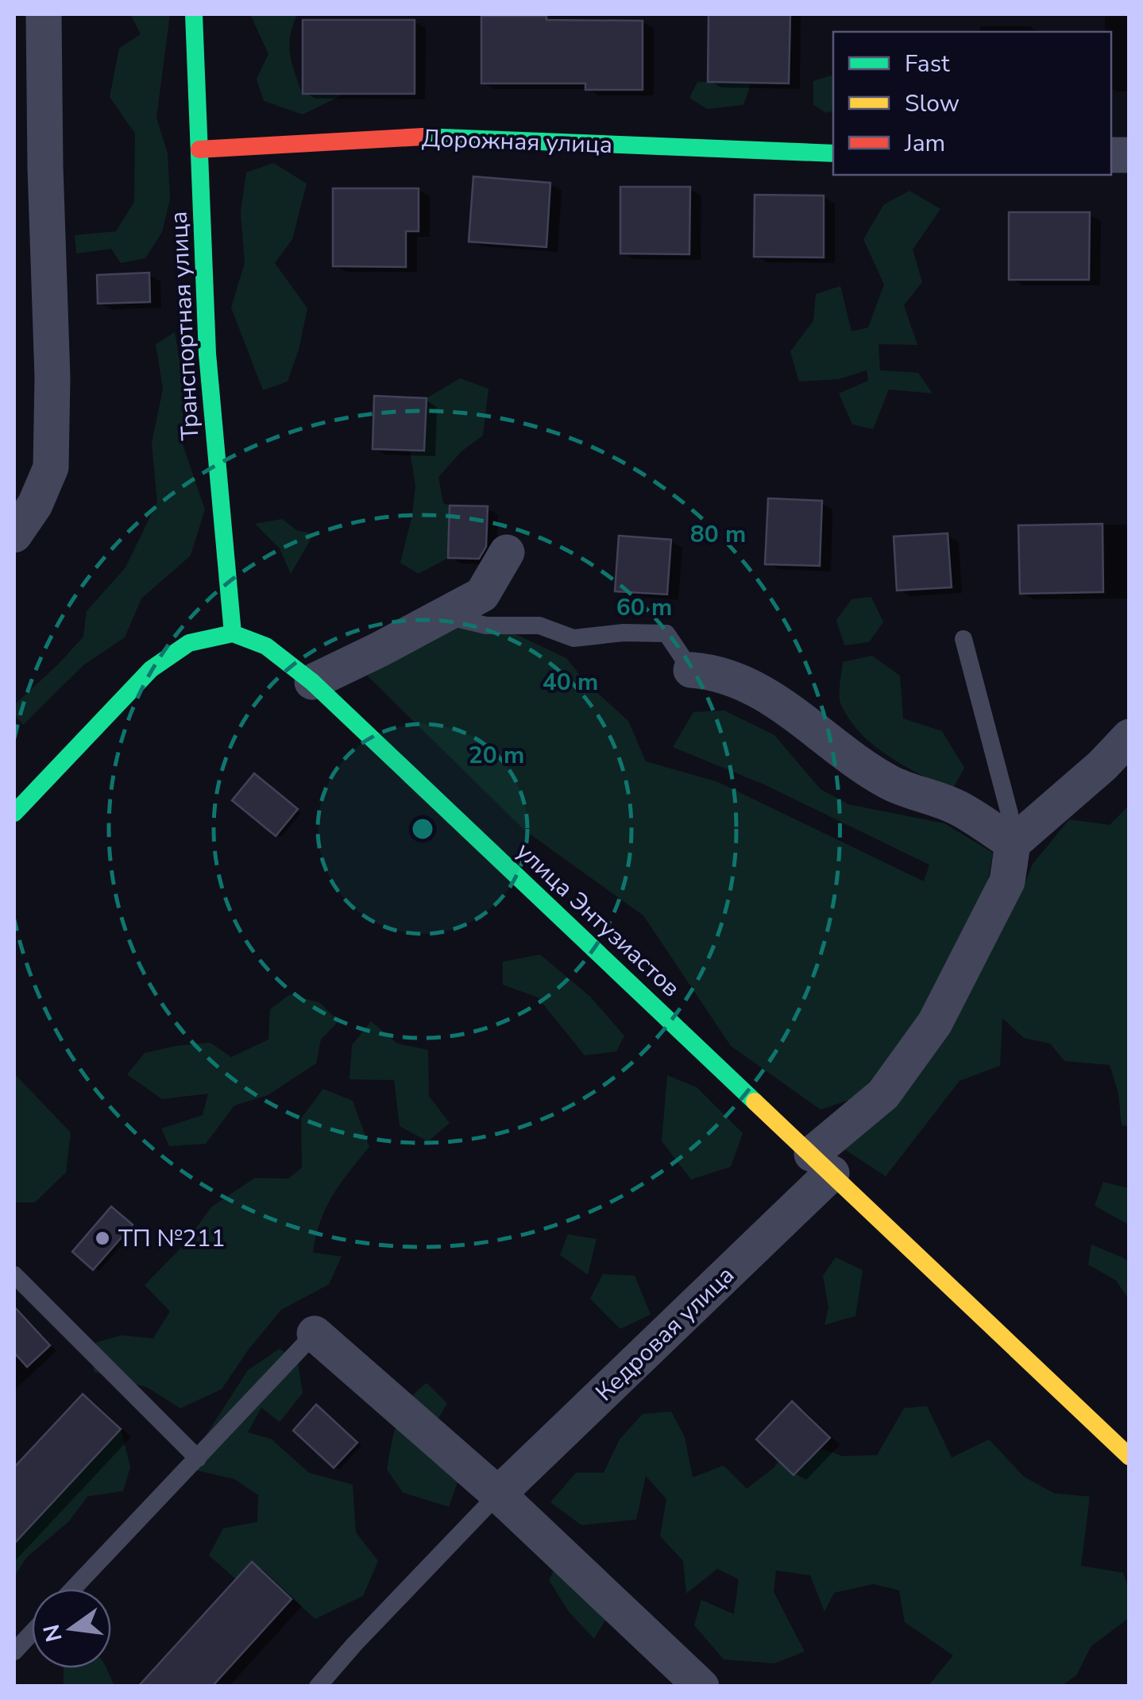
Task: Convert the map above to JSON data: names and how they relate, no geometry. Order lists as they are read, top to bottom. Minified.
{"streets":{"street":["Дорожная улица","Транспортная улица","улица Энтузиастов","Кедровая улица"]},"crossings":[["Дорожная улица","Транспортная улица"],["Транспортная улица","улица Энтузиастов"],["улица Энтузиастов","Кедровая улица"]],"places":["ТП №211"],"legend":["Fast","Slow","Jam"],"north":"left","rings":["80 m","60 m","40 m","20 m"]}
